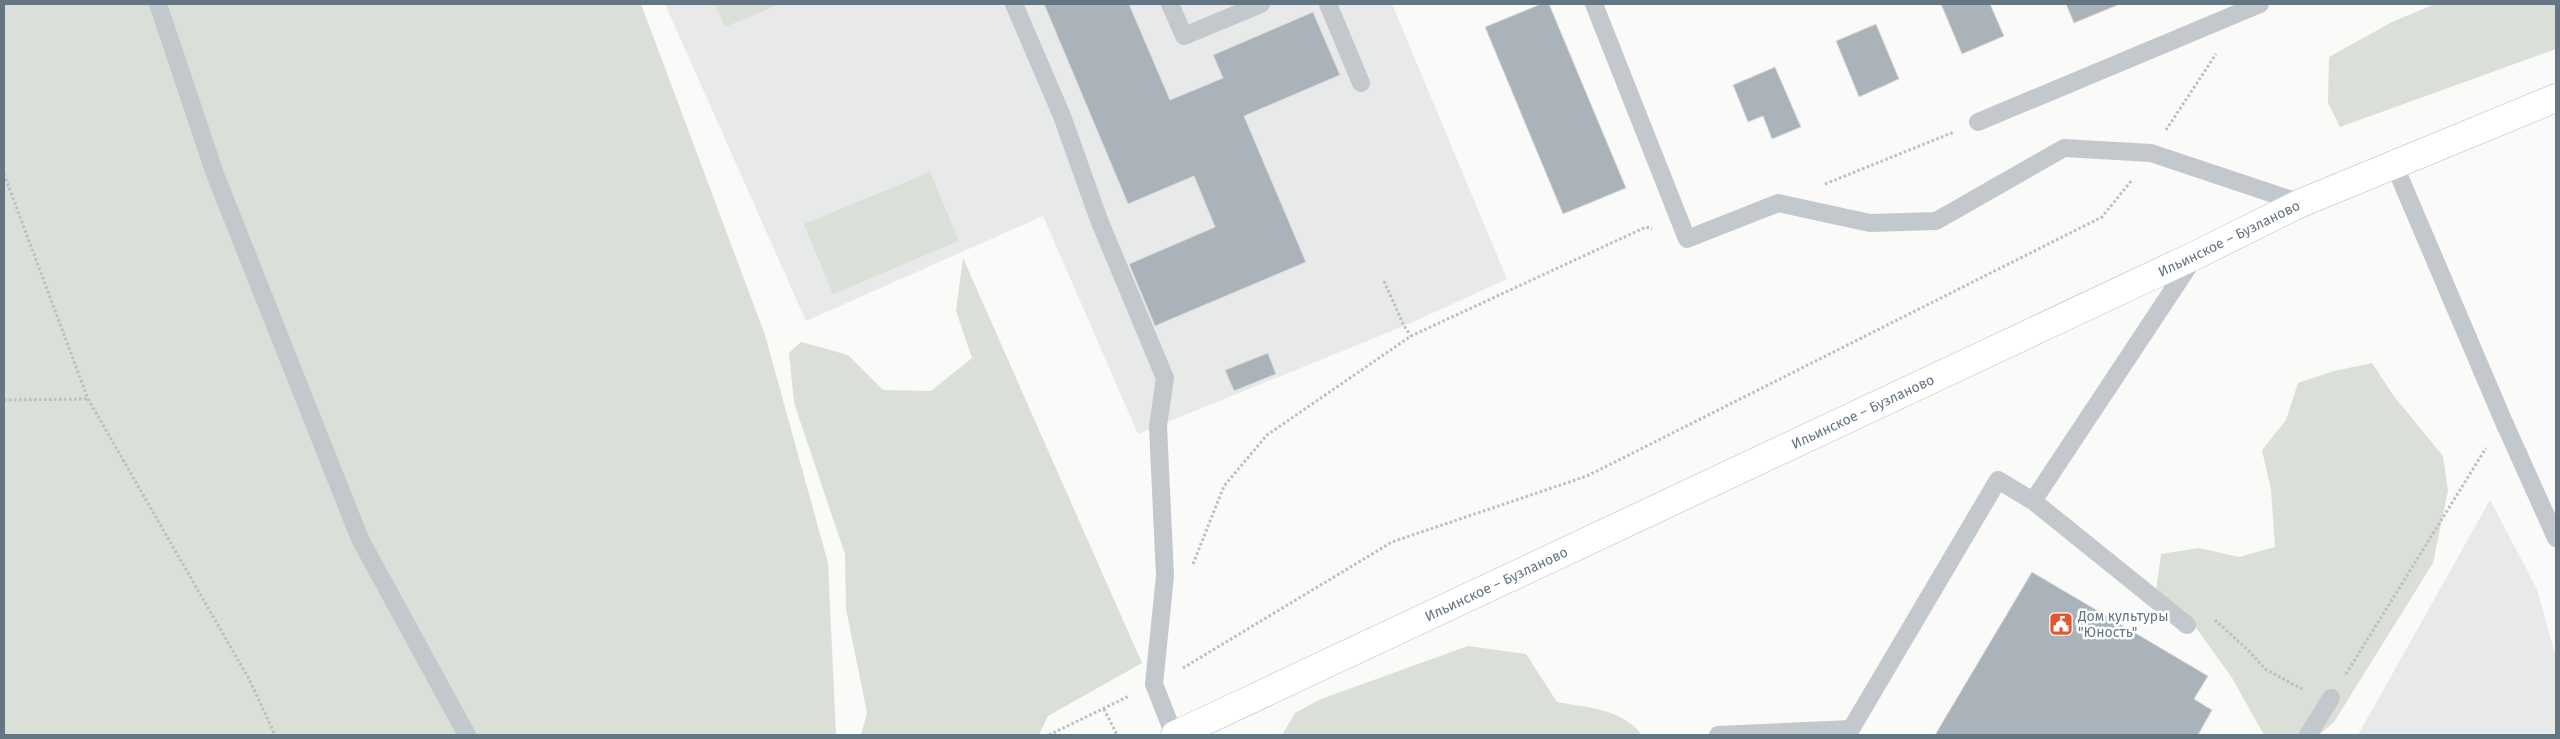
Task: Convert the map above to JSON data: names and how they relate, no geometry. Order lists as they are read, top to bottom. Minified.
{"streets":{"street":["Ильинское – Бузланово"]},"places":{"public building":["Дом культуры \"Юность\""]}}
